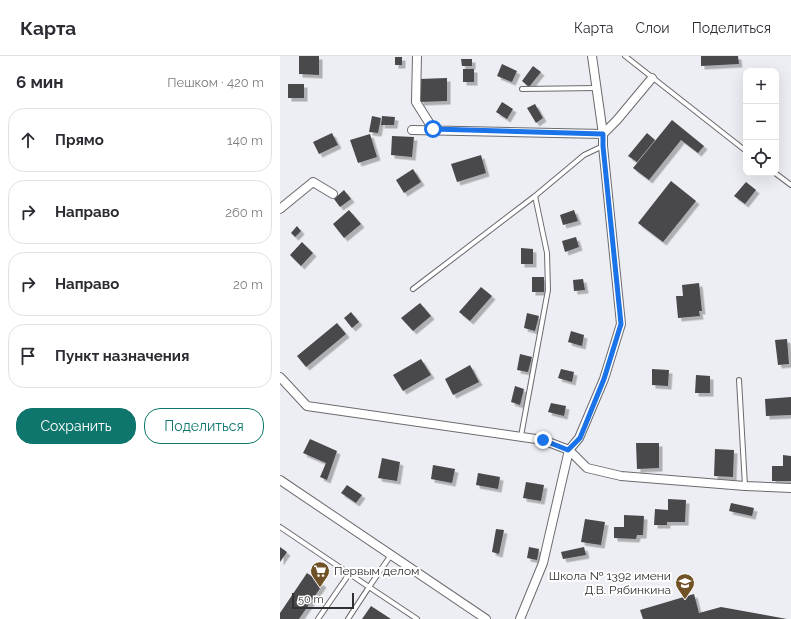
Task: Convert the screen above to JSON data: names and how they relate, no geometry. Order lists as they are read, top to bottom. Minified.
{"places":{"supermarket":["Первым делом"],"school or university":["Школа № 1392 имени Д.В. Рябинкина"]},"scale_bar":"50 m","page":{"header":"Карта","nav":["Карта","Слои","Поделиться"],"heading":["6 мин","Пешком · 420 m"],"map_buttons":["+","−"],"list":[["Прямо","140 m"],["Направо","260 m"],["Направо","20 m"],"Пункт назначения"],"buttons":["Сохранить","Поделиться"],"scale":"50 m"}}
